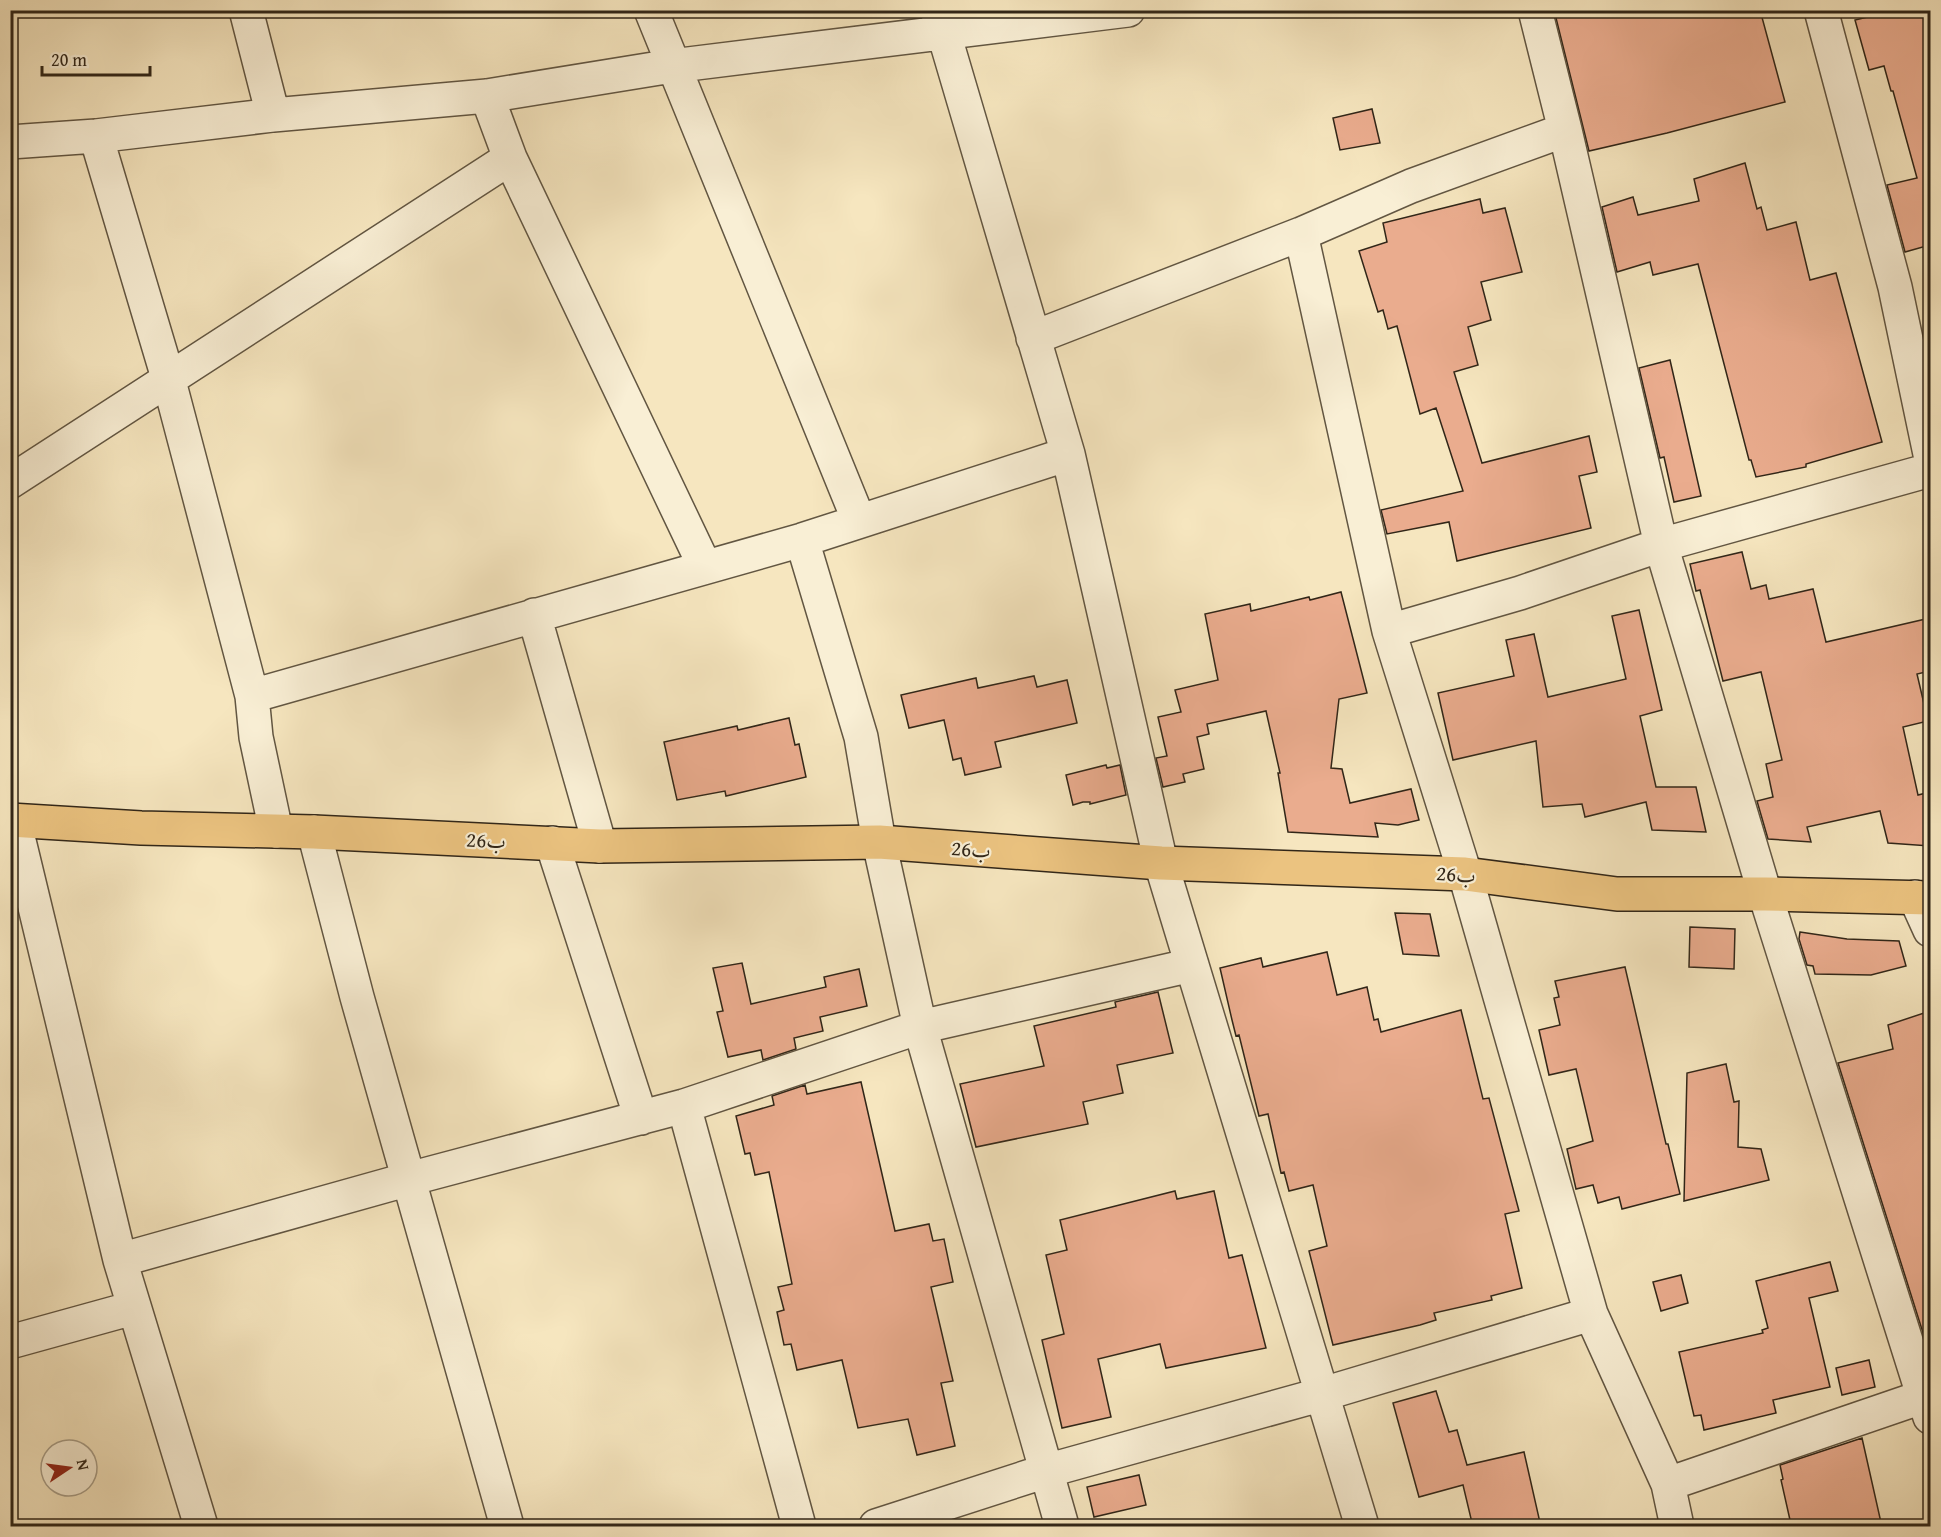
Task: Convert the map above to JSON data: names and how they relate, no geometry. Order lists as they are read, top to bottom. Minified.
{"streets":{"highway":["26ب"]},"scale_bar":"20 m","north":"right"}
